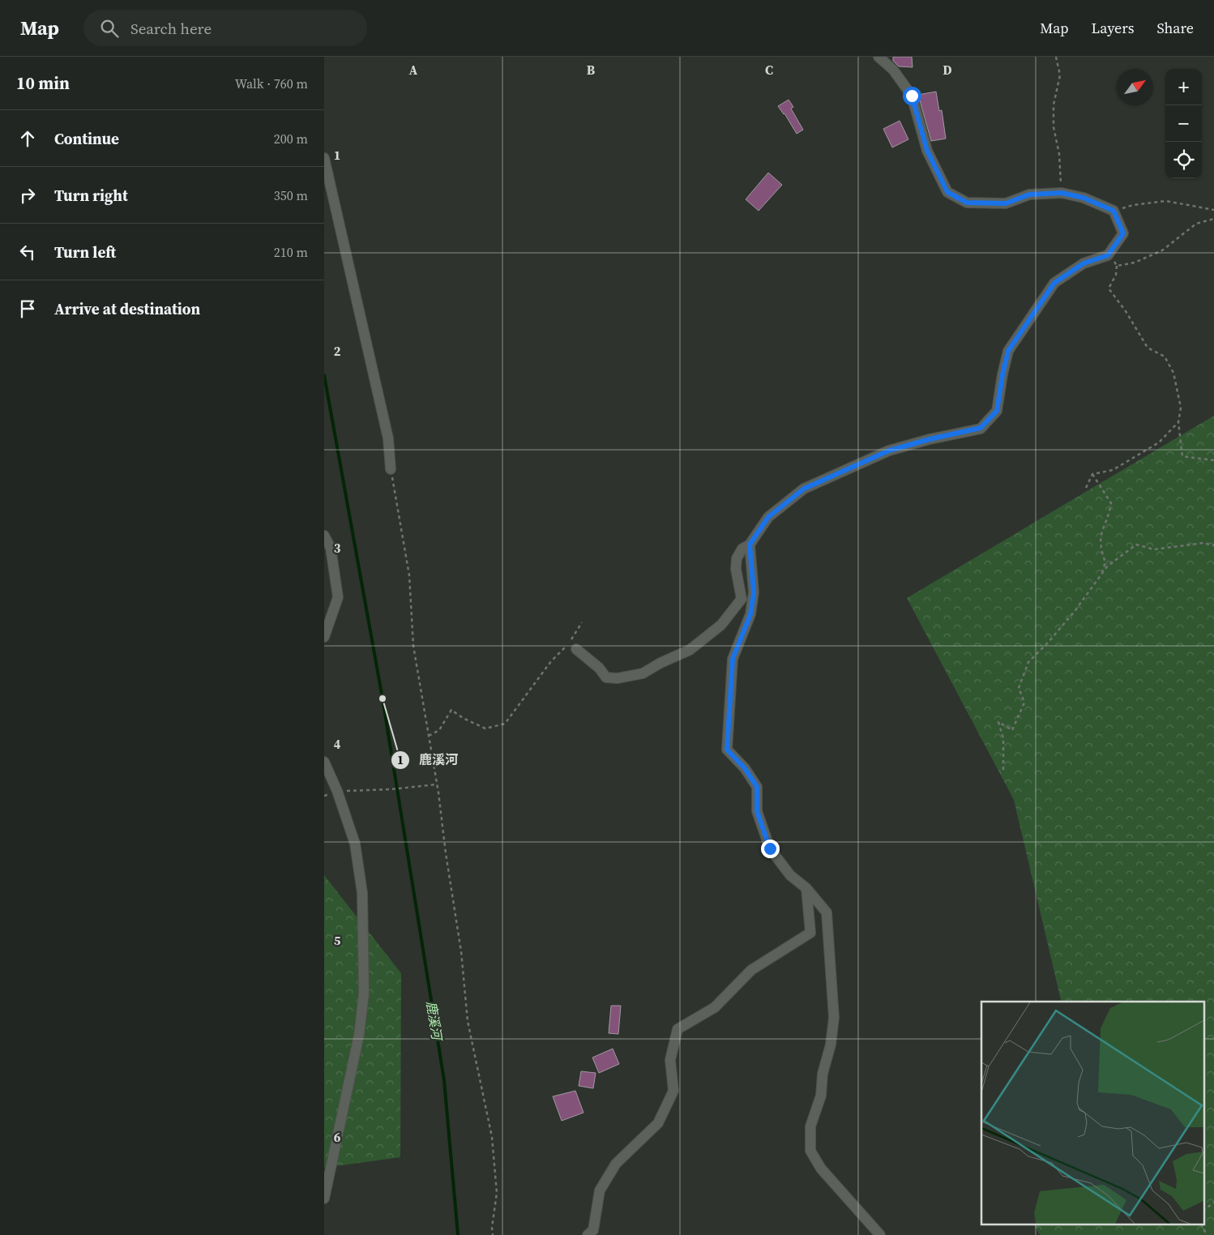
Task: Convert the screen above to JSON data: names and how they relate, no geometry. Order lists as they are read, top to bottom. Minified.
{"water":["鹿溪河"],"places":["鹿溪河"],"north":"top right","page":{"header":"Map","search":"Search here","nav":["Map","Layers","Share"],"heading":["10 min","Walk · 760 m"],"map_buttons":["+","−"],"list":[["Continue","200 m"],["Turn right","350 m"],["Turn left","210 m"],"Arrive at destination"]},"grid":{"columns":["A","B","C","D"],"rows":["1","2","3","4","5","6"]}}
